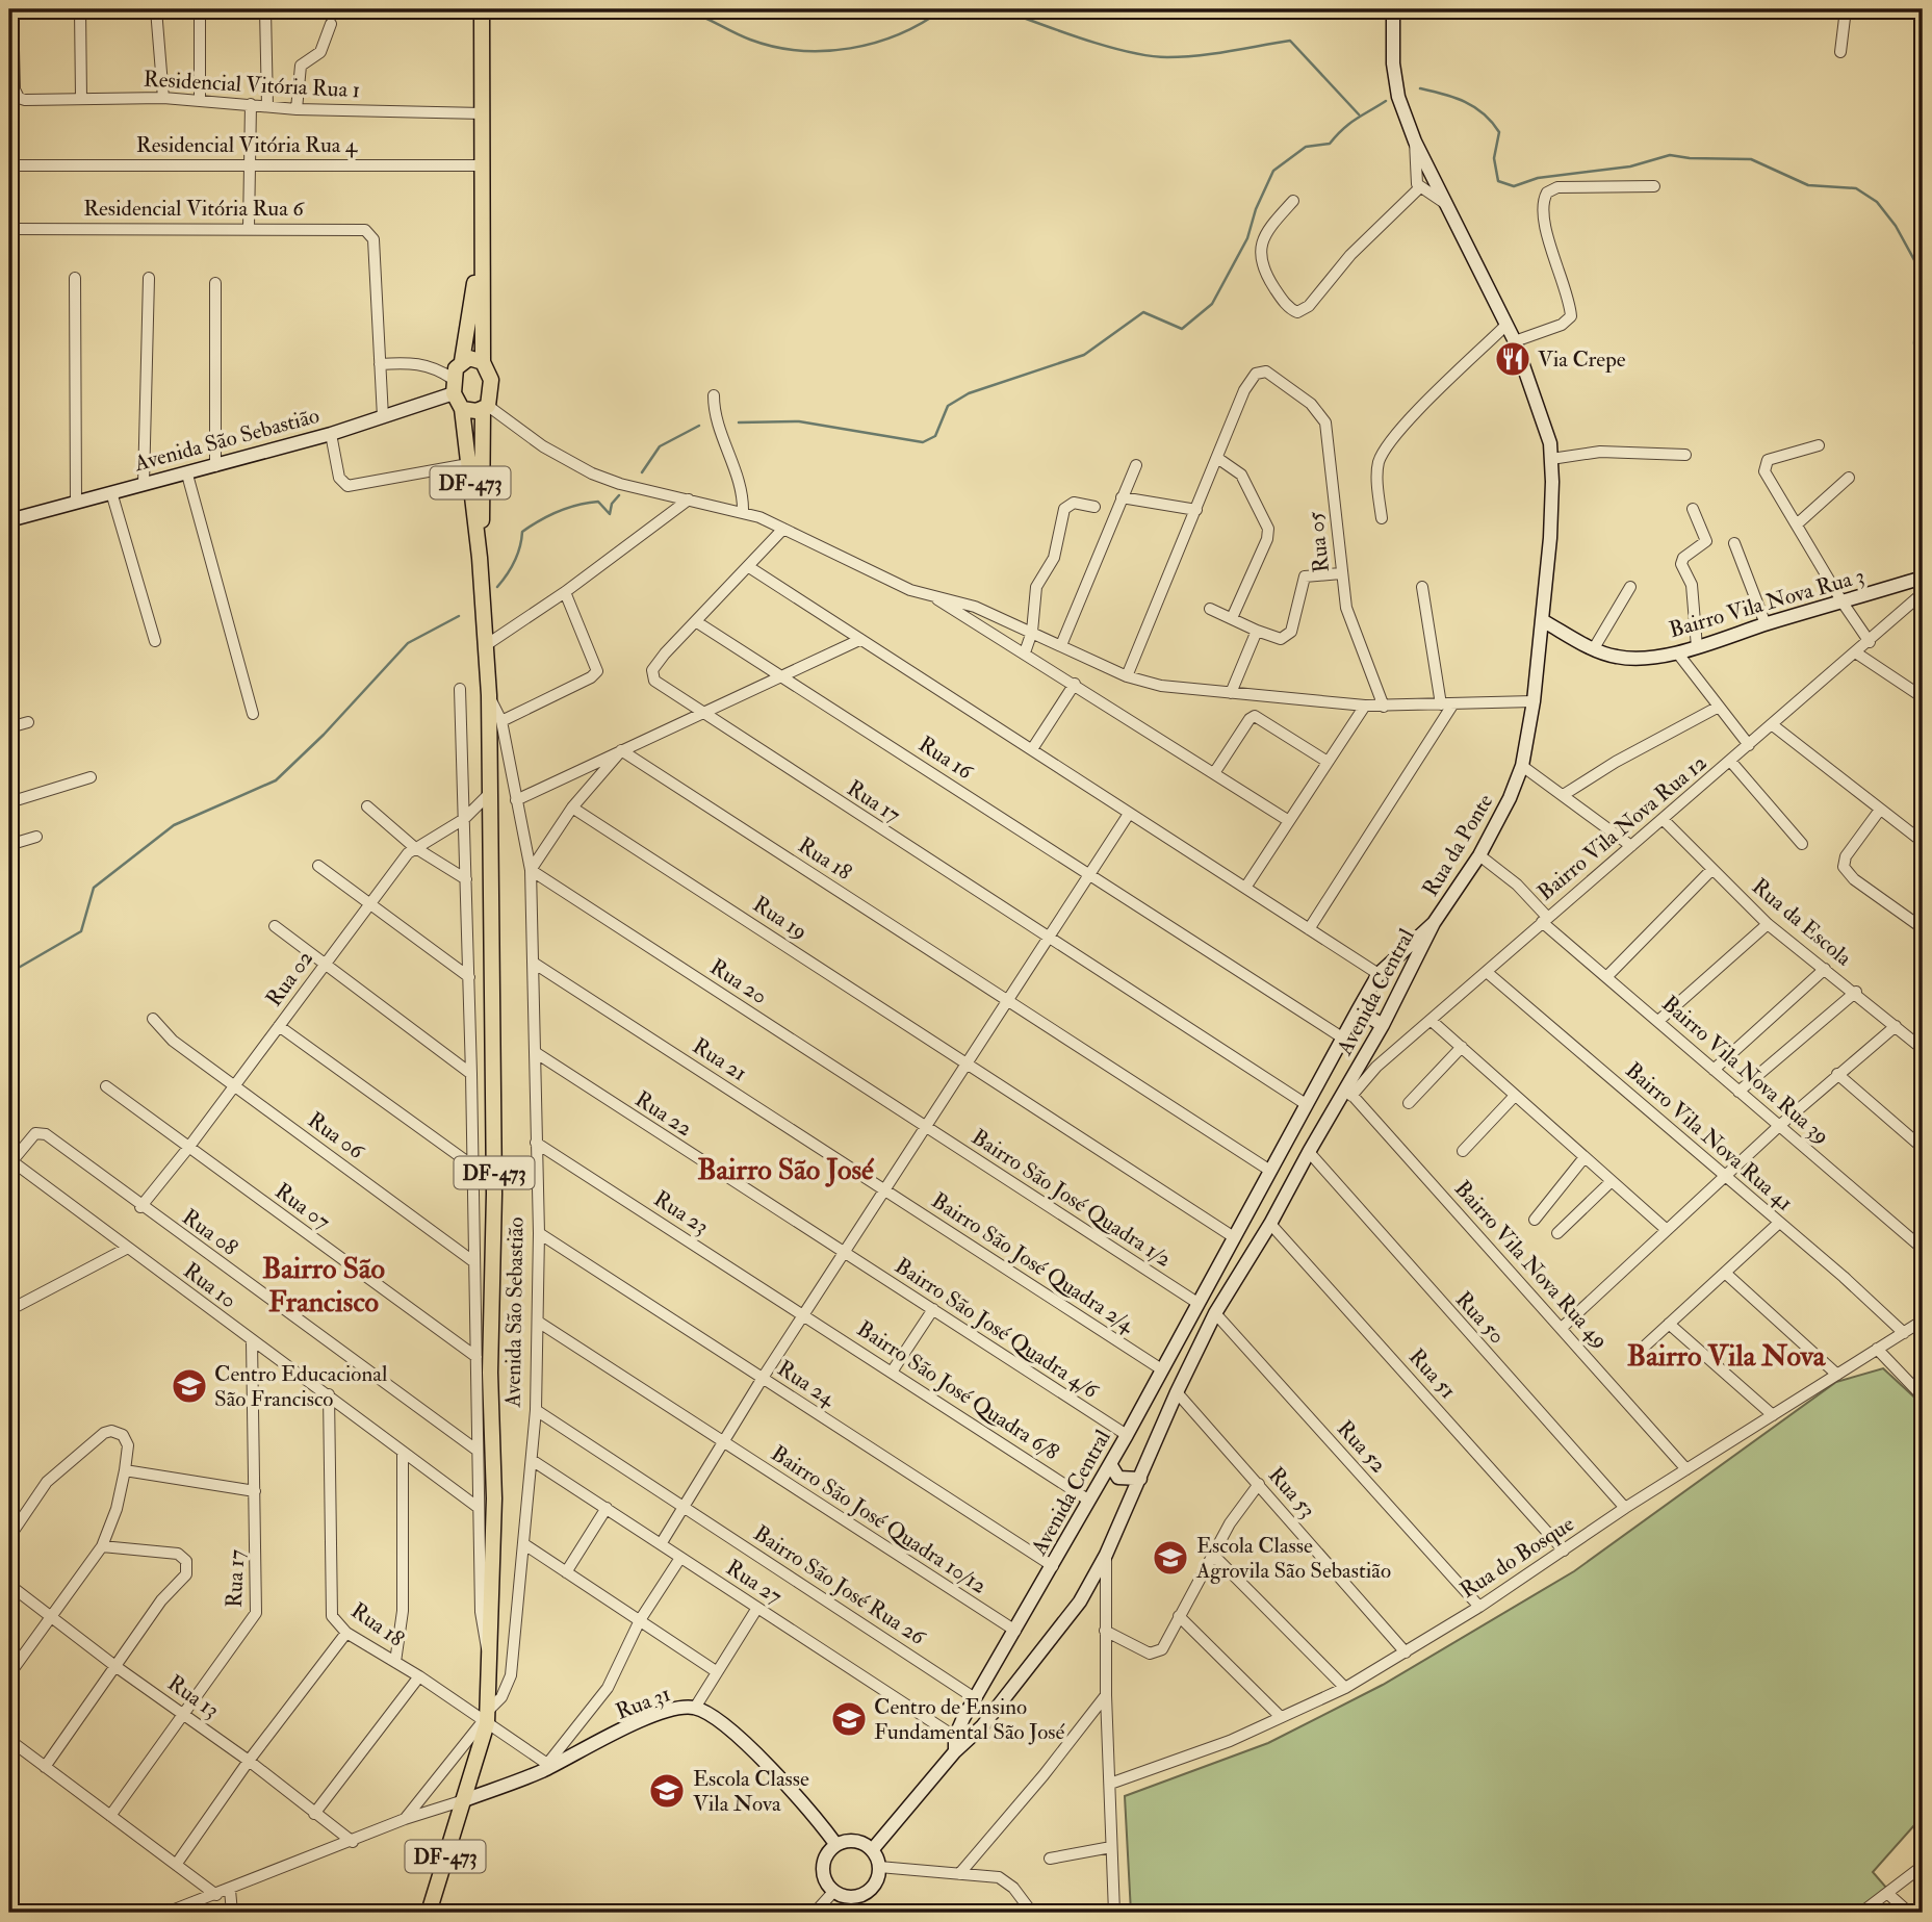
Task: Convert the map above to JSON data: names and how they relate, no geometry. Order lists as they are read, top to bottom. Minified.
{"streets":{"main road":["Avenida São Sebastião","DF-473"],"street":["Residencial Vitória Rua 1","Residencial Vitória Rua 4","Residencial Vitória Rua 6","Rua 05","Bairro Vila Nova Rua 3","Rua 16","Rua 17","Bairro Vila Nova Rua 12","Rua da Ponte","Rua 18","Rua 19","Rua da Escola","Rua 02","Rua 20","Avenida Central","Rua 21","Bairro Vila Nova Rua 39","Rua 22","Rua 06","Bairro Vila Nova Rua 41","Bairro São José Quadra 1/2","Rua 07","Rua 23","Rua 08","Bairro São José Quadra 2/4","Bairro Vila Nova Rua 49","Rua 10","Rua 50","Bairro São José Quadra 4/6","Rua 51","Rua 24","Bairro São José Quadra 6/8","Rua 52","Rua 53","Bairro São José Quadra 10/12","Rua do Bosque","Rua 27","Bairro São José Rua 26","Rua 13","Rua 31"]},"crossings":[["Residencial Vitória Rua 1","Avenida São Sebastião"],["Residencial Vitória Rua 4","Avenida São Sebastião"],["Avenida São Sebastião","Rua 18"],["Avenida São Sebastião","Rua 02"],["Avenida São Sebastião","Rua 20"],["Avenida São Sebastião","Rua 21"],["Avenida São Sebastião","Rua 22"],["Avenida São Sebastião","Rua 23"],["Avenida São Sebastião","Rua 24"],["Avenida São Sebastião","Bairro São José Quadra 10/12"],["Avenida São Sebastião","Rua 27"],["Avenida São Sebastião","Bairro São José Rua 26"],["Avenida São Sebastião","Rua 31"],["Bairro Vila Nova Rua 3","Rua da Ponte"],["Rua 16","Rua 17"],["Rua 16","Avenida Central"],["Rua 17","Avenida Central"],["Rua 17","Rua 10"],["Rua 17","Rua 13"],["Bairro Vila Nova Rua 12","Rua da Escola"],["Bairro Vila Nova Rua 12","Avenida Central"],["Bairro Vila Nova Rua 12","Bairro Vila Nova Rua 39"],["Bairro Vila Nova Rua 12","Bairro Vila Nova Rua 41"],["Bairro Vila Nova Rua 12","Bairro Vila Nova Rua 49"],["Rua da Ponte","Avenida Central"],["Rua da Ponte","Bairro Vila Nova Rua 39"],["Rua 18","Avenida Central"],["Rua 18","Rua 10"],["Rua 18","Rua 31"],["Rua 19","Avenida Central"],["Rua 02","Rua 06"],["Rua 02","Rua 07"],["Rua 02","Rua 08"],["Rua 20","Bairro São José Quadra 1/2"],["Avenida Central","Bairro São José Quadra 1/2"],["Avenida Central","Bairro São José Quadra 2/4"],["Avenida Central","Bairro Vila Nova Rua 49"],["Avenida Central","Rua 50"],["Avenida Central","Bairro São José Quadra 4/6"],["Avenida Central","Rua 51"],["Avenida Central","Rua 24"],["Avenida Central","Bairro São José Quadra 6/8"],["Avenida Central","Rua 52"],["Avenida Central","Rua 53"],["Avenida Central","Bairro São José Quadra 10/12"],["Avenida Central","Rua 27"],["Avenida Central","Bairro São José Rua 26"],["Avenida Central","Rua 31"],["Rua 21","Bairro São José Quadra 2/4"],["Rua 22","Bairro São José Quadra 4/6"],["Bairro Vila Nova Rua 41","Rua do Bosque"],["Rua 23","Bairro São José Quadra 6/8"],["Rua 08","Rua 10"],["Bairro Vila Nova Rua 49","Rua do Bosque"],["Rua 50","Rua do Bosque"],["Rua 51","Rua do Bosque"],["Rua 52","Rua do Bosque"],["Rua 53","Rua do Bosque"]],"districts":["Bairro São José","Bairro São Francisco","Bairro Vila Nova"],"places":{"restaurant":["Via Crepe"],"school or university":["Centro Educacional São Francisco","Escola Classe Agrovila São Sebastião","Centro de Ensino Fundamental São José","Escola Classe Vila Nova"]}}
